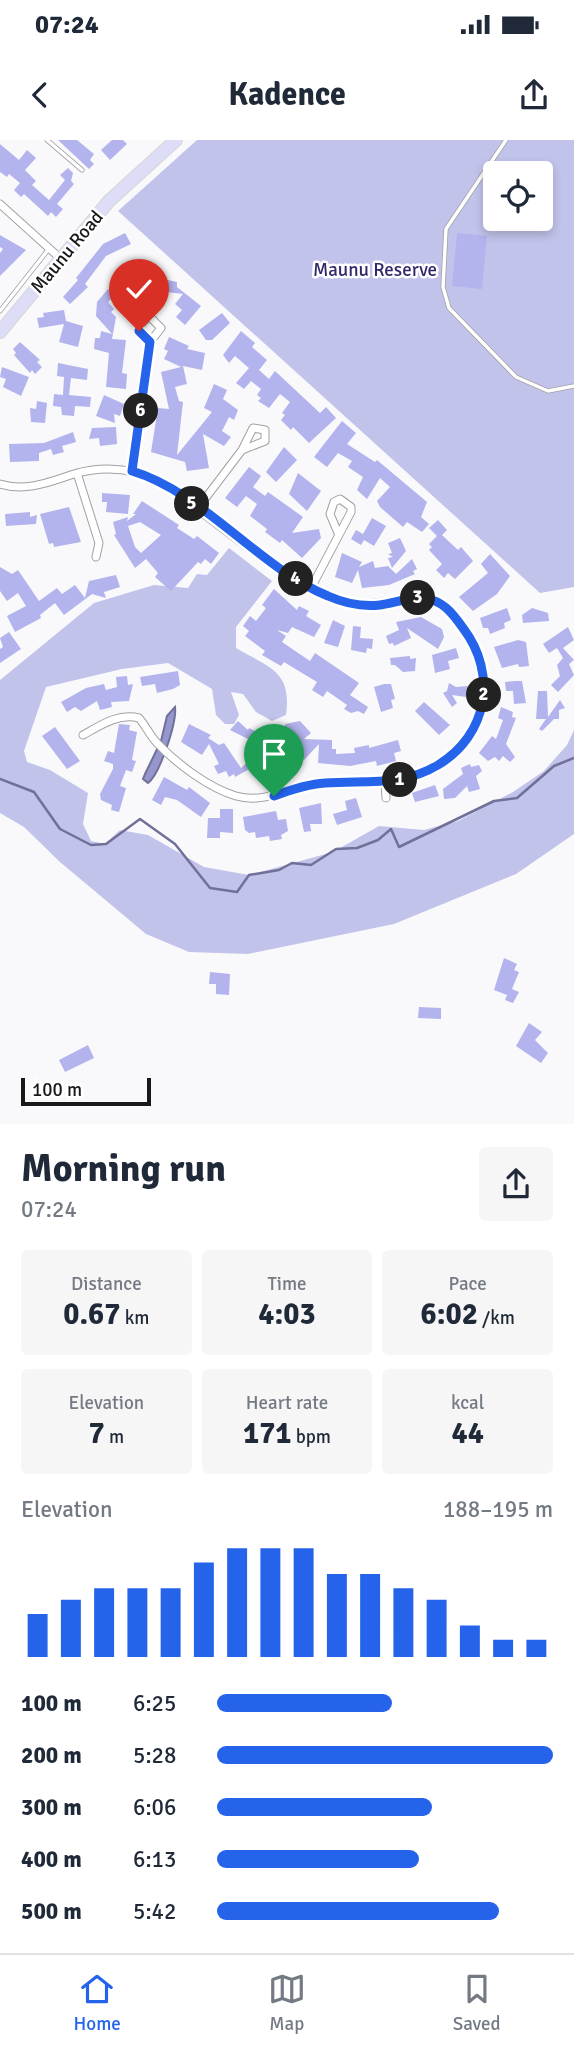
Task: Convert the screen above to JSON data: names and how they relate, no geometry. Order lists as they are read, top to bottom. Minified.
{"streets":{"main road":["Maunu Road"]},"parks":["Maunu Reserve"],"scale_bar":"100 m","page":{"status":"07:24","header":"Kadence","pins":["6","5","4","3","2","1"],"scale":"100 m","heading":["Morning run","07:24"],"stats":[["Distance","0.67 km"],["Time","4:03"],["Pace","6:02 /km"],["Elevation","7 m"],["Heart rate","171 bpm"],["kcal","44"]],"chart":["Elevation","188–195 m"],"list":[{"name":"100 m","note":"6:25"},{"name":"200 m","note":"5:28"},{"name":"300 m","note":"6:06"},{"name":"400 m","note":"6:13"},{"name":"500 m","note":"5:42"}],"tabs":["Home","Map","Saved"]}}
